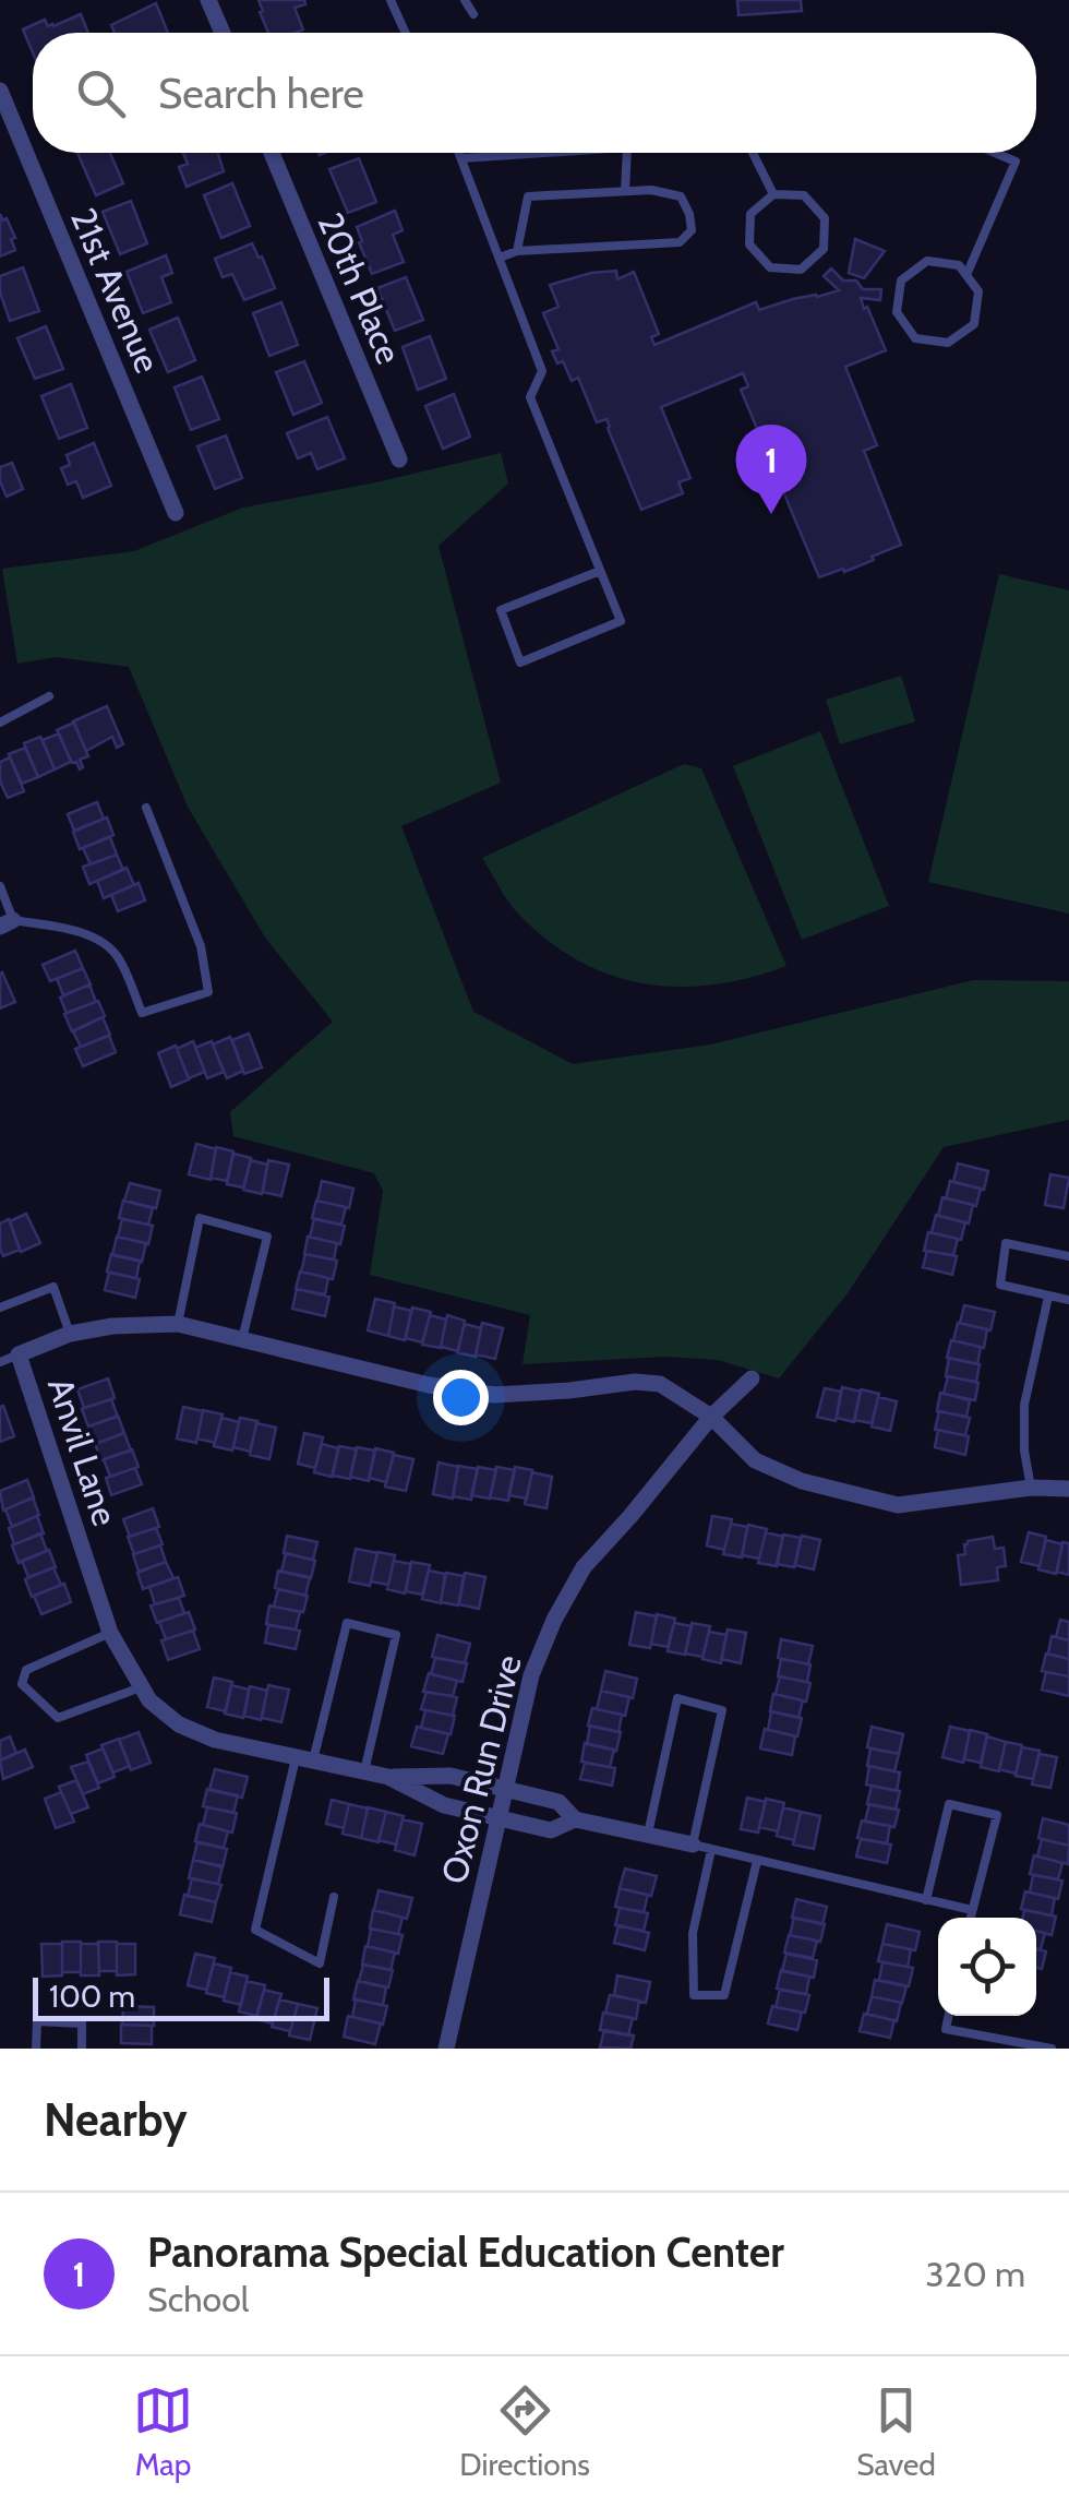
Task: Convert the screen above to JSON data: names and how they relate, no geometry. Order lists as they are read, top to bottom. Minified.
{"streets":{"street":["20th Place","21st Avenue","Anvil Lane","Oxon Run Drive"]},"crossings":[["Anvil Lane","Oxon Run Drive"]],"scale_bar":"100 m","page":{"search":"Search here","pins":"1","scale":"100 m","heading":"Nearby","list":[{"mark":"1","name":"Panorama Special Education Center","note":"School","value":"320 m"}],"nav":["Map","Directions","Saved"]}}
